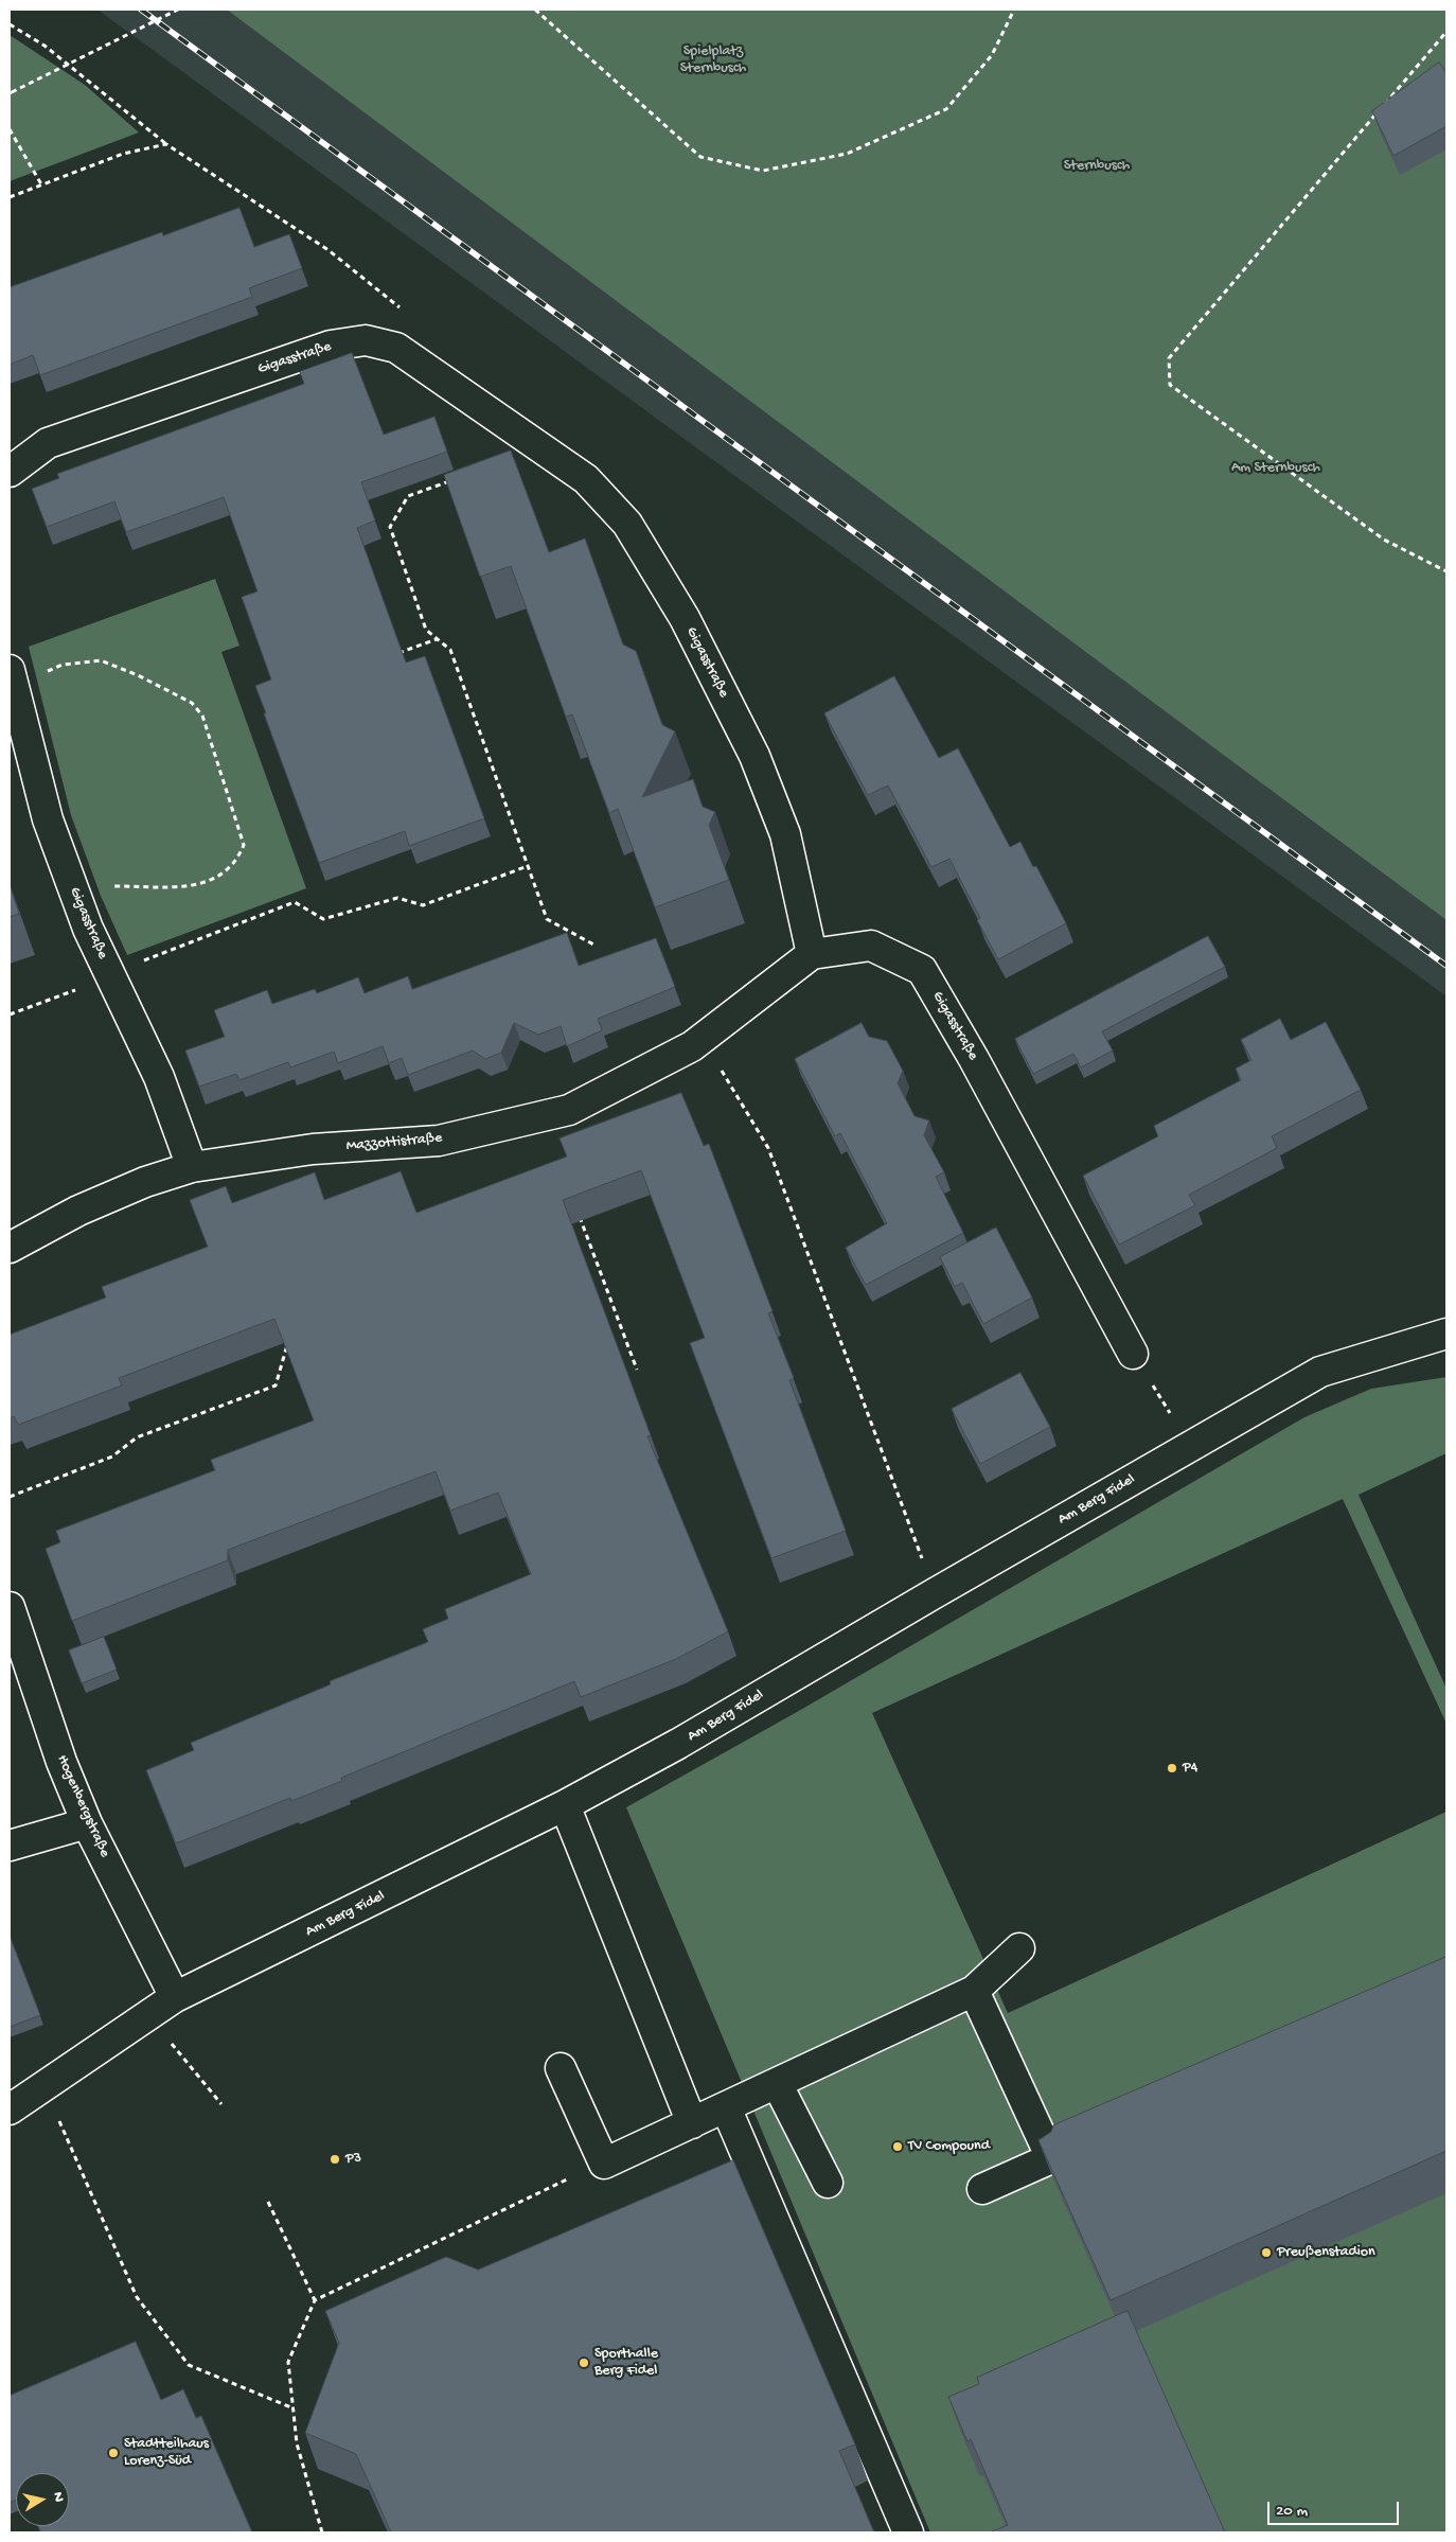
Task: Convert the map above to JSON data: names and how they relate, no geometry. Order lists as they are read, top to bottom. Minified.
{"streets":{"street":["Gigasstraße","Mazzottistraße","Am Berg Fidel","Hogenbergstraße"]},"crossings":[["Gigasstraße","Mazzottistraße"],["Am Berg Fidel","Hogenbergstraße"]],"parks":["Spielplatz Sternbusch","Sternbusch","Am Sternbusch"],"places":["P4","TV Compound","P3","Preußenstadion","Sporthalle Berg Fidel","Stadtteilhaus Lorenz-Süd"],"scale_bar":"20 m","north":"right"}
